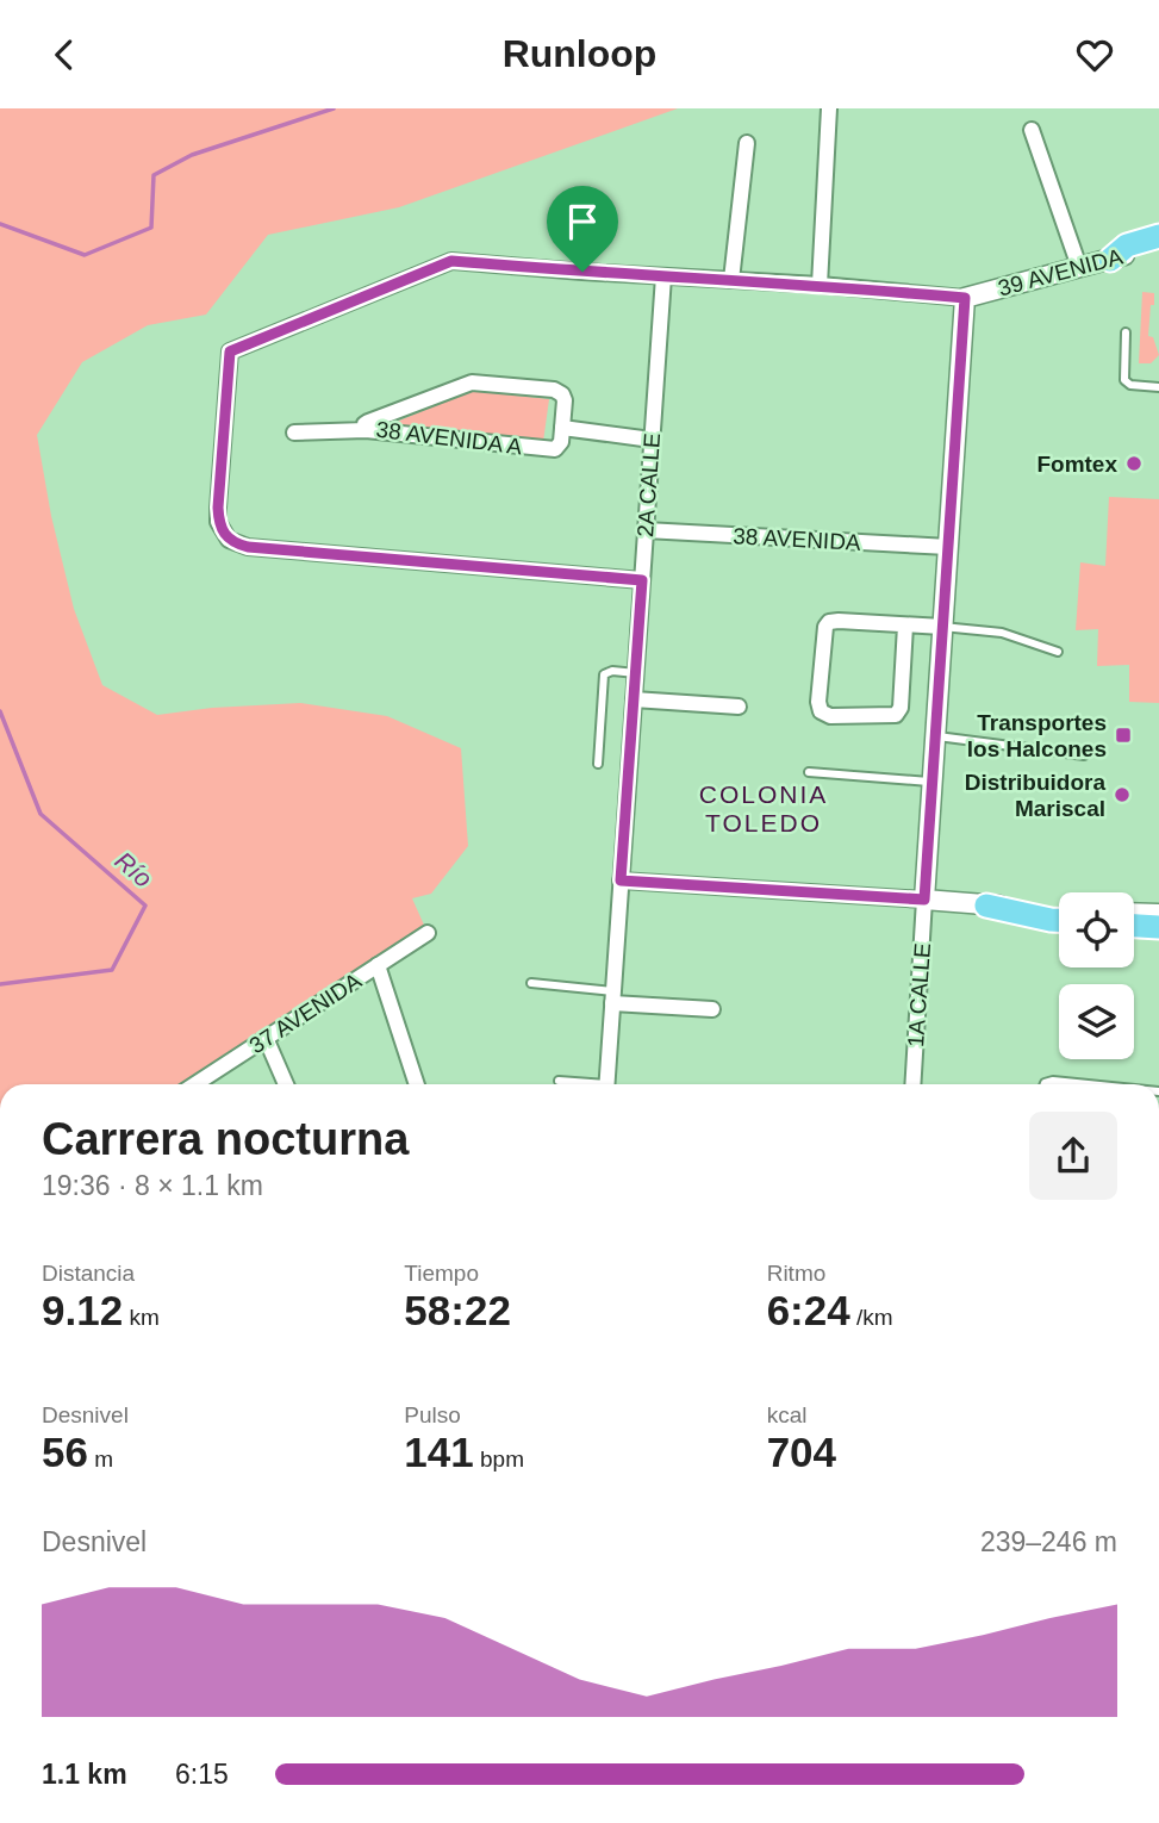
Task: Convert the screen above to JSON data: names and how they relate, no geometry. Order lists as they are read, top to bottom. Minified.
{"streets":{"street":["39 AVENIDA","38 AVENIDA A","2A CALLE","38 AVENIDA","1A CALLE","37 AVENIDA"]},"crossings":[["39 AVENIDA","2A CALLE"],["39 AVENIDA","1A CALLE"],["2A CALLE","38 AVENIDA"],["38 AVENIDA","1A CALLE"]],"districts":["COLONIA TOLEDO"],"water":["Río"],"places":{"other":["Fomtex","Distribuidora Mariscal"],"transit":["Transportes los Halcones"]},"page":{"header":"Runloop","heading":["Carrera nocturna","19:36 · 8 × 1.1 km"],"stats":[["Distancia","9.12 km"],["Tiempo","58:22"],["Ritmo","6:24 /km"],["Desnivel","56 m"],["Pulso","141 bpm"],["kcal","704"]],"chart":["Desnivel","239–246 m"],"list":[{"name":"1.1 km","note":"6:15"}]}}
